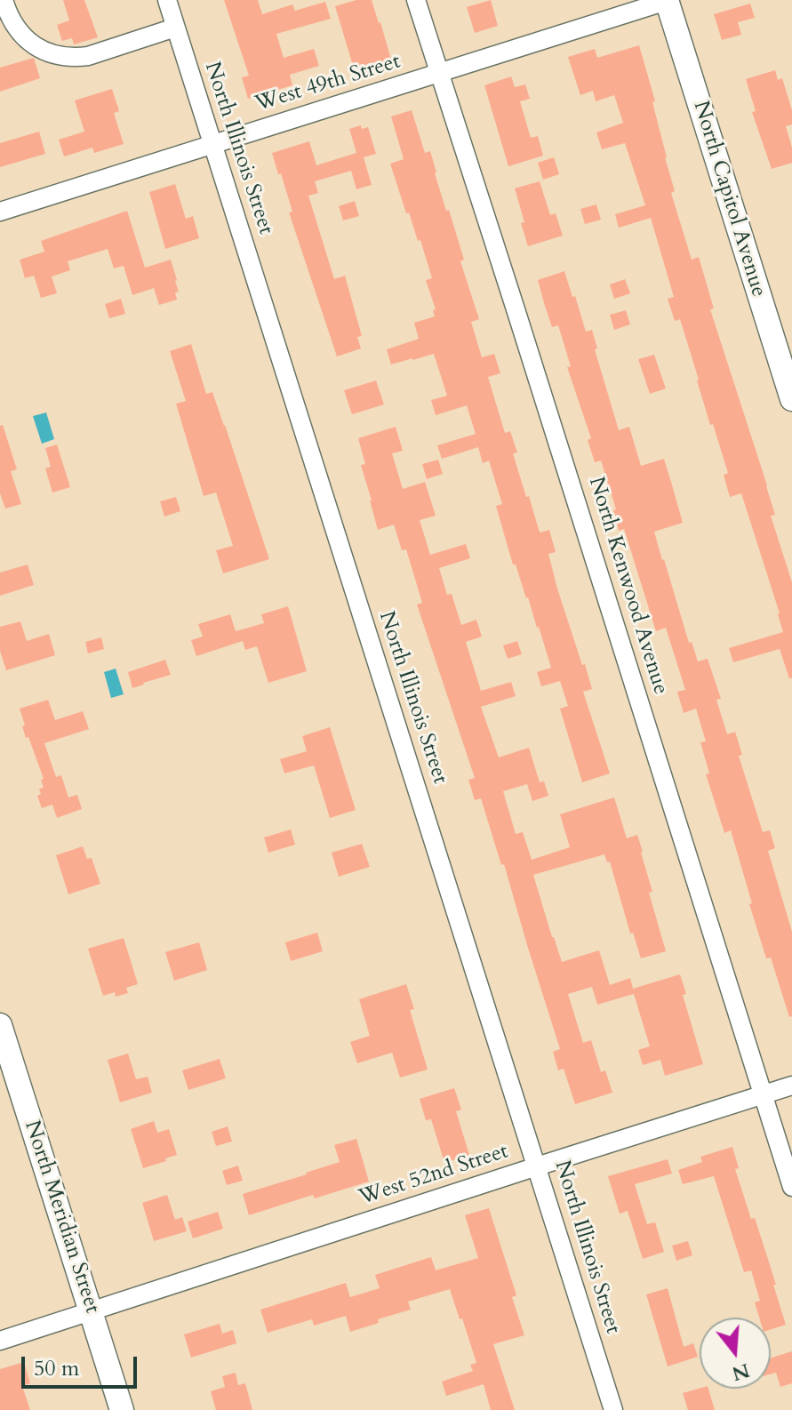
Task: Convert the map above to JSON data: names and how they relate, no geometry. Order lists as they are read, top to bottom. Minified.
{"streets":{"main road":["North Capitol Avenue","North Meridian Street"],"street":["West 49th Street","North Illinois Street","North Kenwood Avenue","West 52nd Street"]},"crossings":[["West 49th Street","North Illinois Street"],["West 49th Street","North Capitol Avenue"],["West 49th Street","North Kenwood Avenue"],["North Illinois Street","West 52nd Street"],["North Kenwood Avenue","West 52nd Street"],["West 52nd Street","North Meridian Street"]],"scale_bar":"50 m","north":"bottom"}
